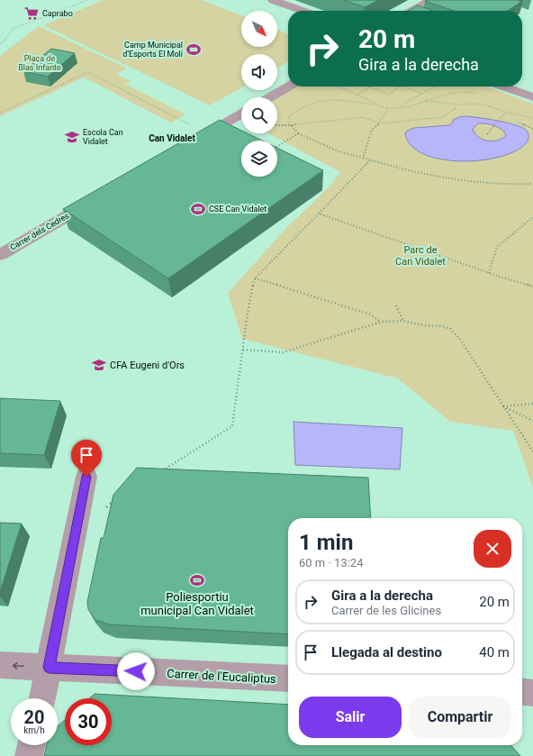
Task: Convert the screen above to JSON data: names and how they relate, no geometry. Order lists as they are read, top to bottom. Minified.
{"streets":{"street":["Carrer dels Cedres","Carrer de l'Eucaliptus"]},"districts":["Can Vidalet"],"parks":["Plaça de Blas Infante","Parc de Can Vidalet"],"places":{"supermarket":["Caprabo"],"sports":["Camp Municipal d’Esports El Molí","CSE Can Vidalet","Poliesportiu municipal Can Vidalet"],"school or university":["Escola Can Vidalet","CFA Eugeni d'Ors"]},"north":"bottom right","page":{"turn":["20 m","Gira a la derecha"],"heading":["1 min","60 m · 13:24"],"list":[{"name":"Gira a la derecha","note":"Carrer de les Glicines","value":"20 m"},{"name":"Llegada al destino","value":"40 m"}],"buttons":["Salir","Compartir"],"speed":"20 km/h","limit":"30"}}
